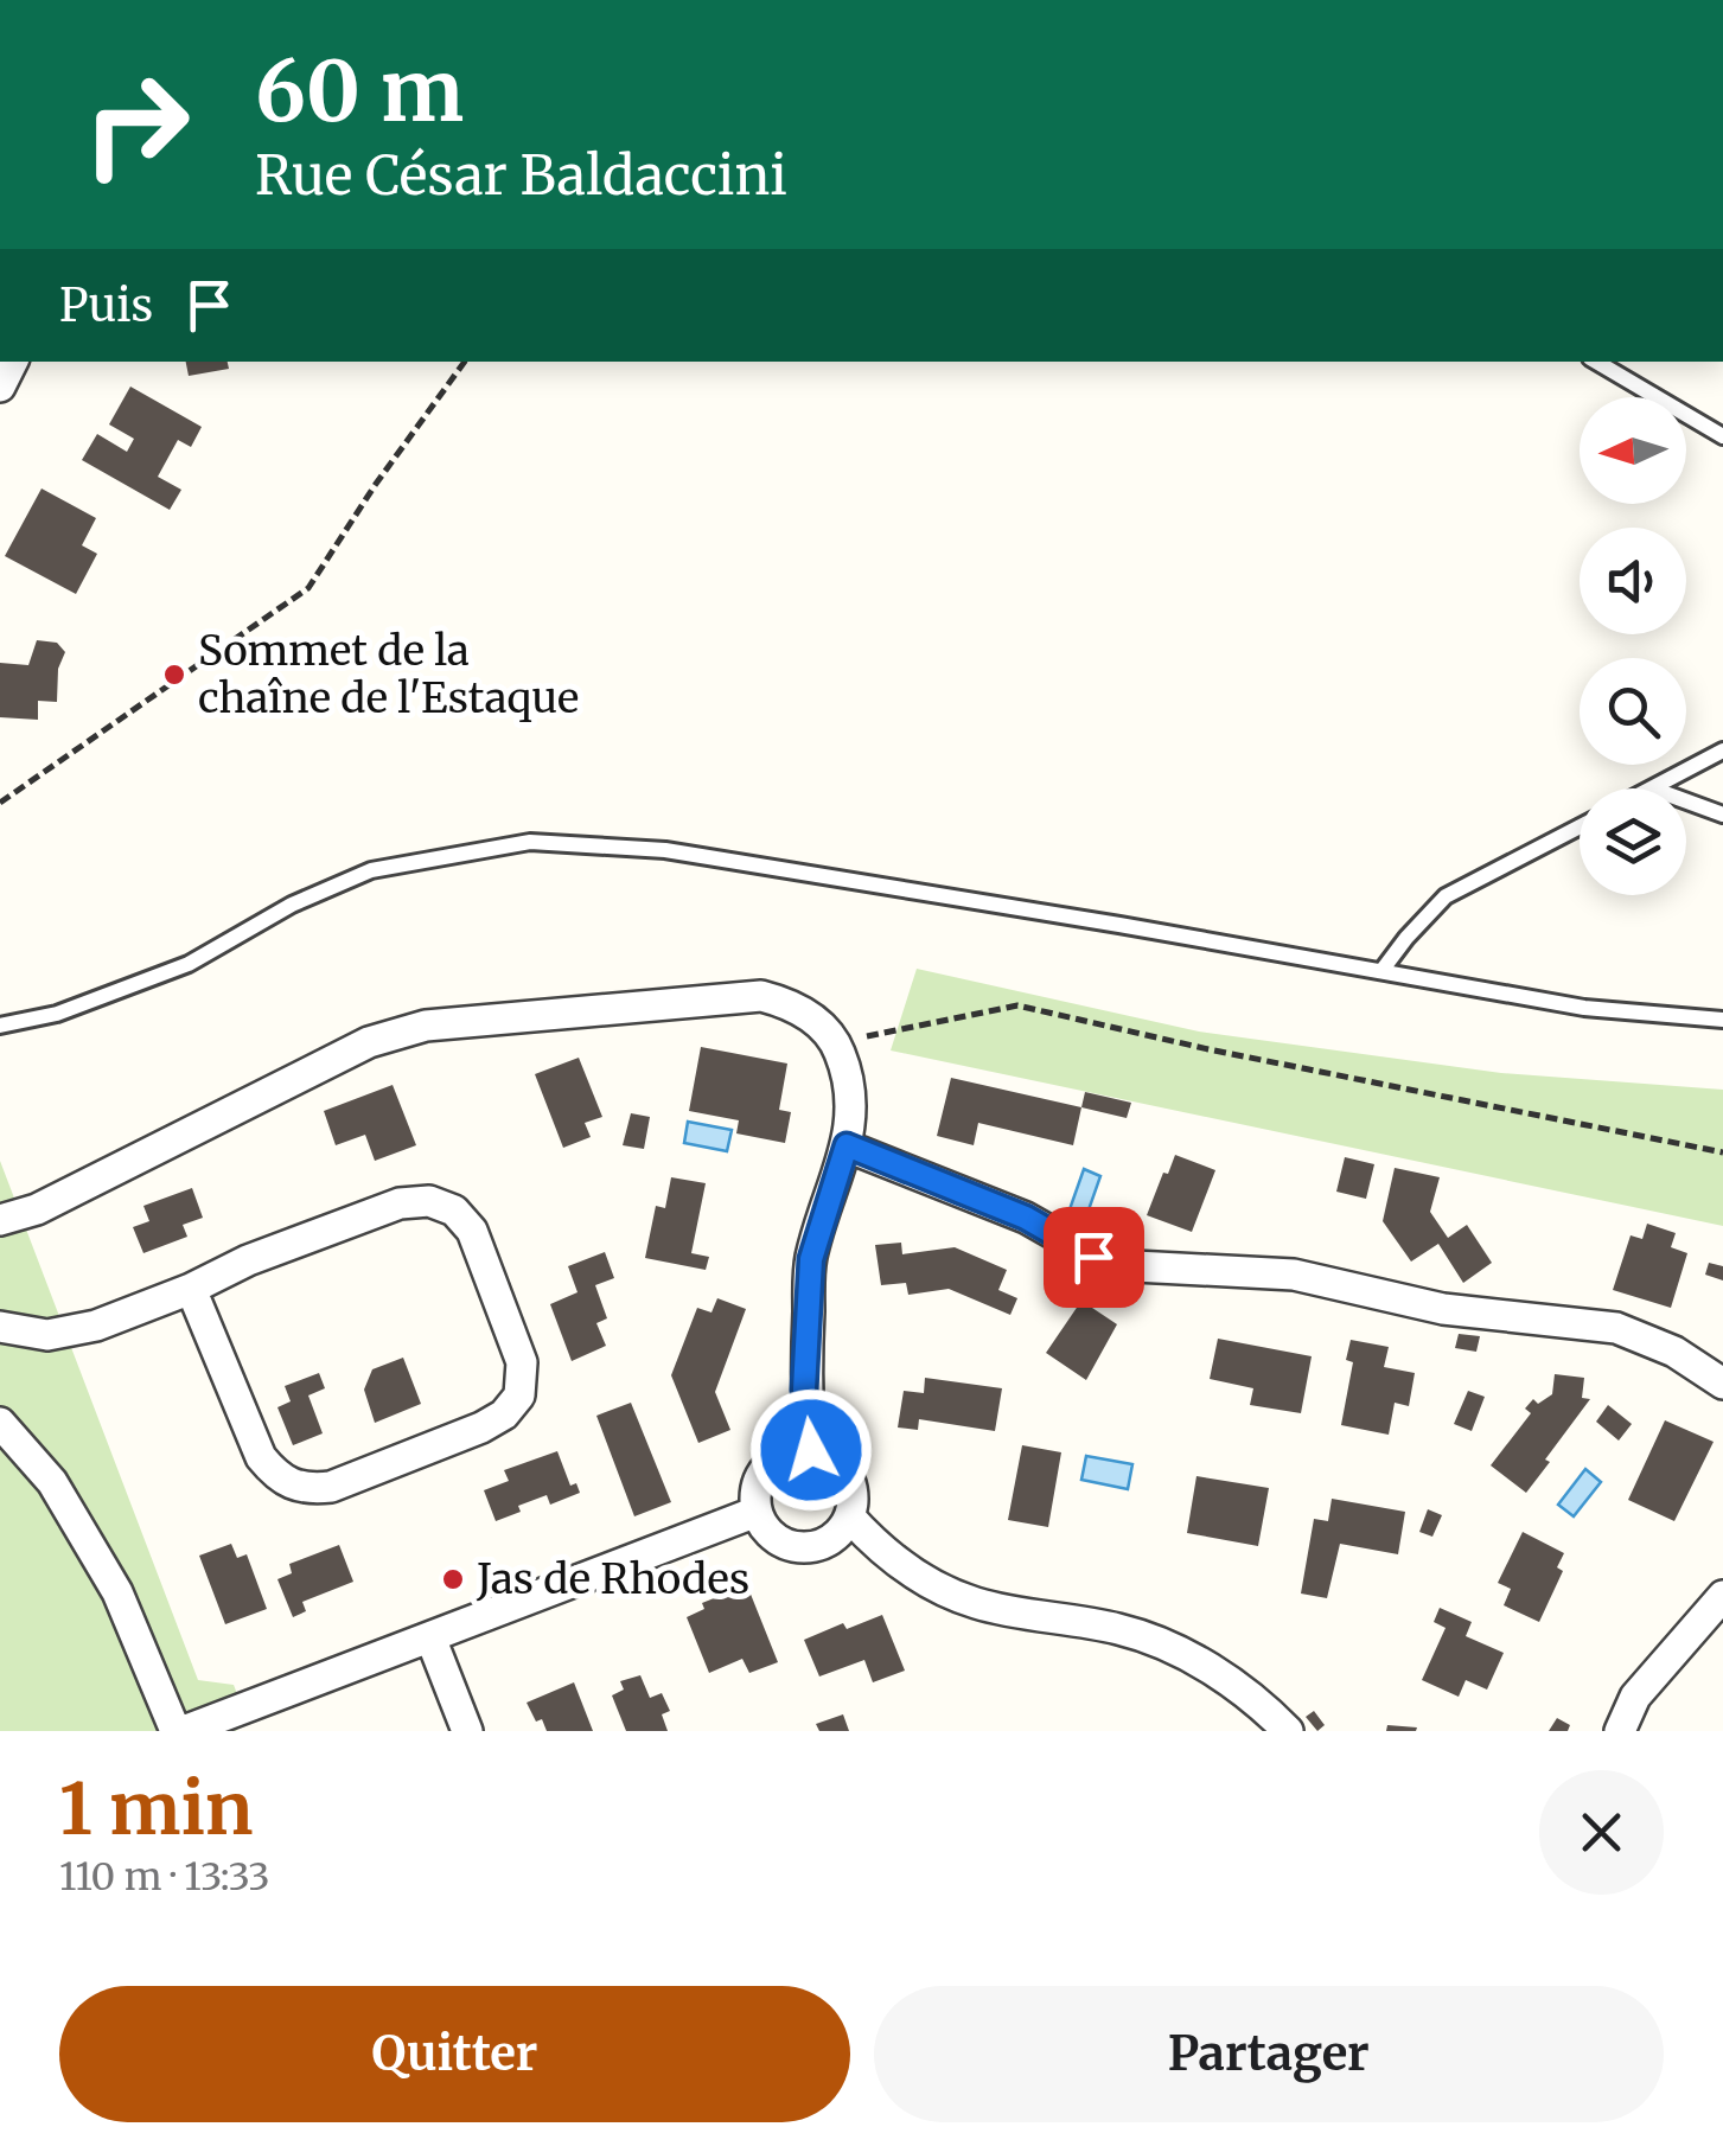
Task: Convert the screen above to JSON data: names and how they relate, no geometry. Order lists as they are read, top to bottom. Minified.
{"places":["Sommet de la chaîne de l'Estaque","Jas de Rhodes"],"north":"left","page":{"turn":["60 m","Rue César Baldaccini"],"then":"Puis","heading":["1 min","110 m · 13:33"],"buttons":["Quitter","Partager"]}}
